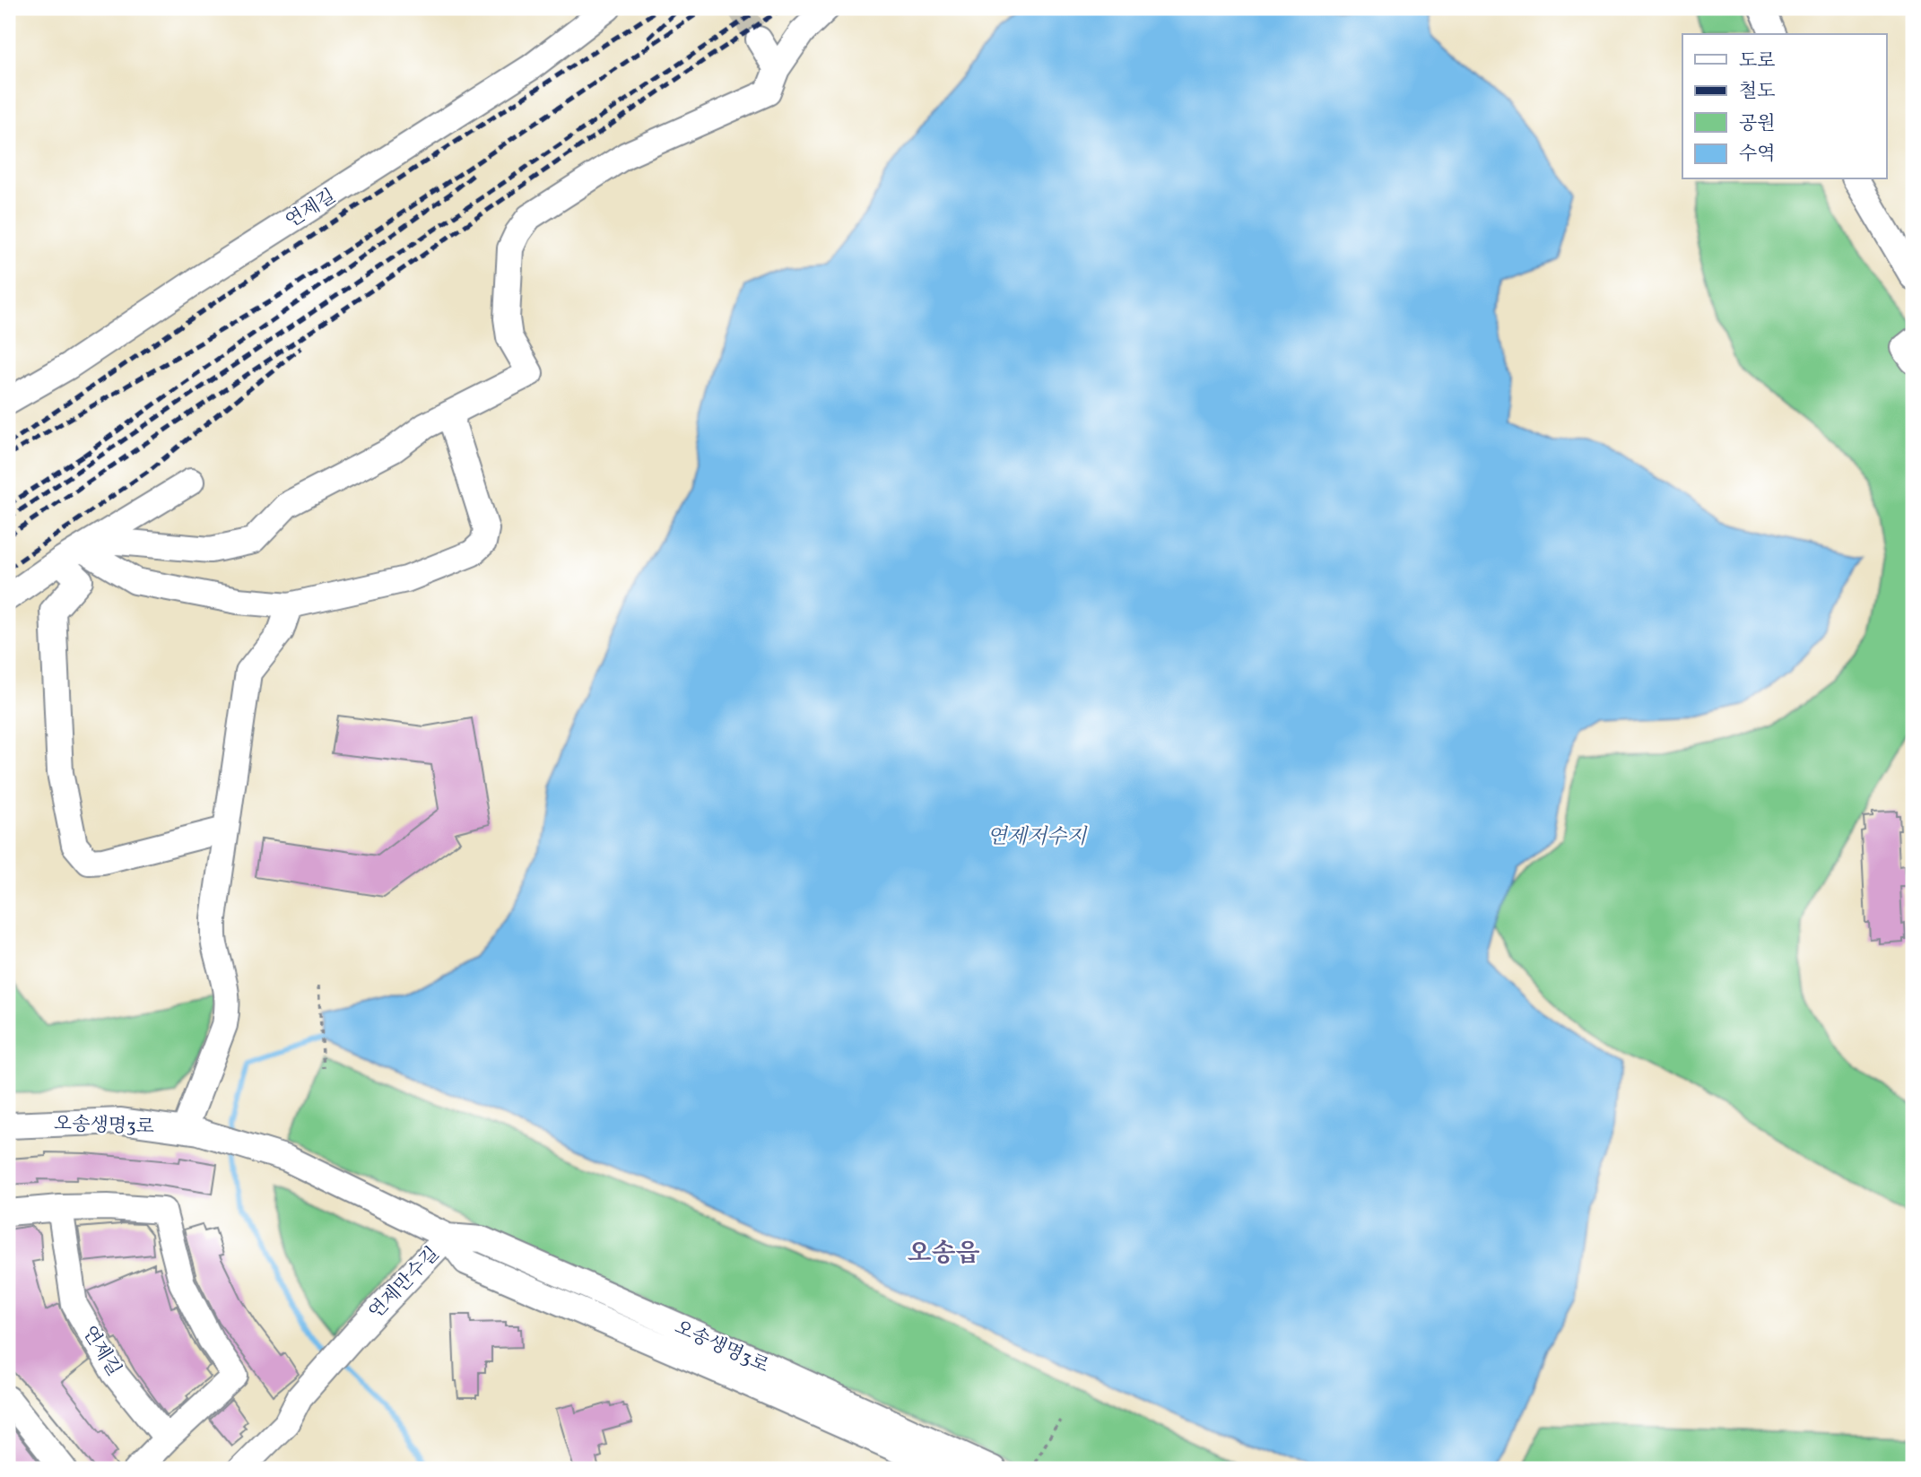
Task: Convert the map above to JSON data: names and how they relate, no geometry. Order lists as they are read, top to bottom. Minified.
{"streets":{"street":["연제길","오송생명3로","연제만수길"]},"crossings":[["오송생명3로","연제만수길"]],"districts":["오송읍"],"water":["연제저수지"],"legend":["도로","철도","공원","수역"]}
